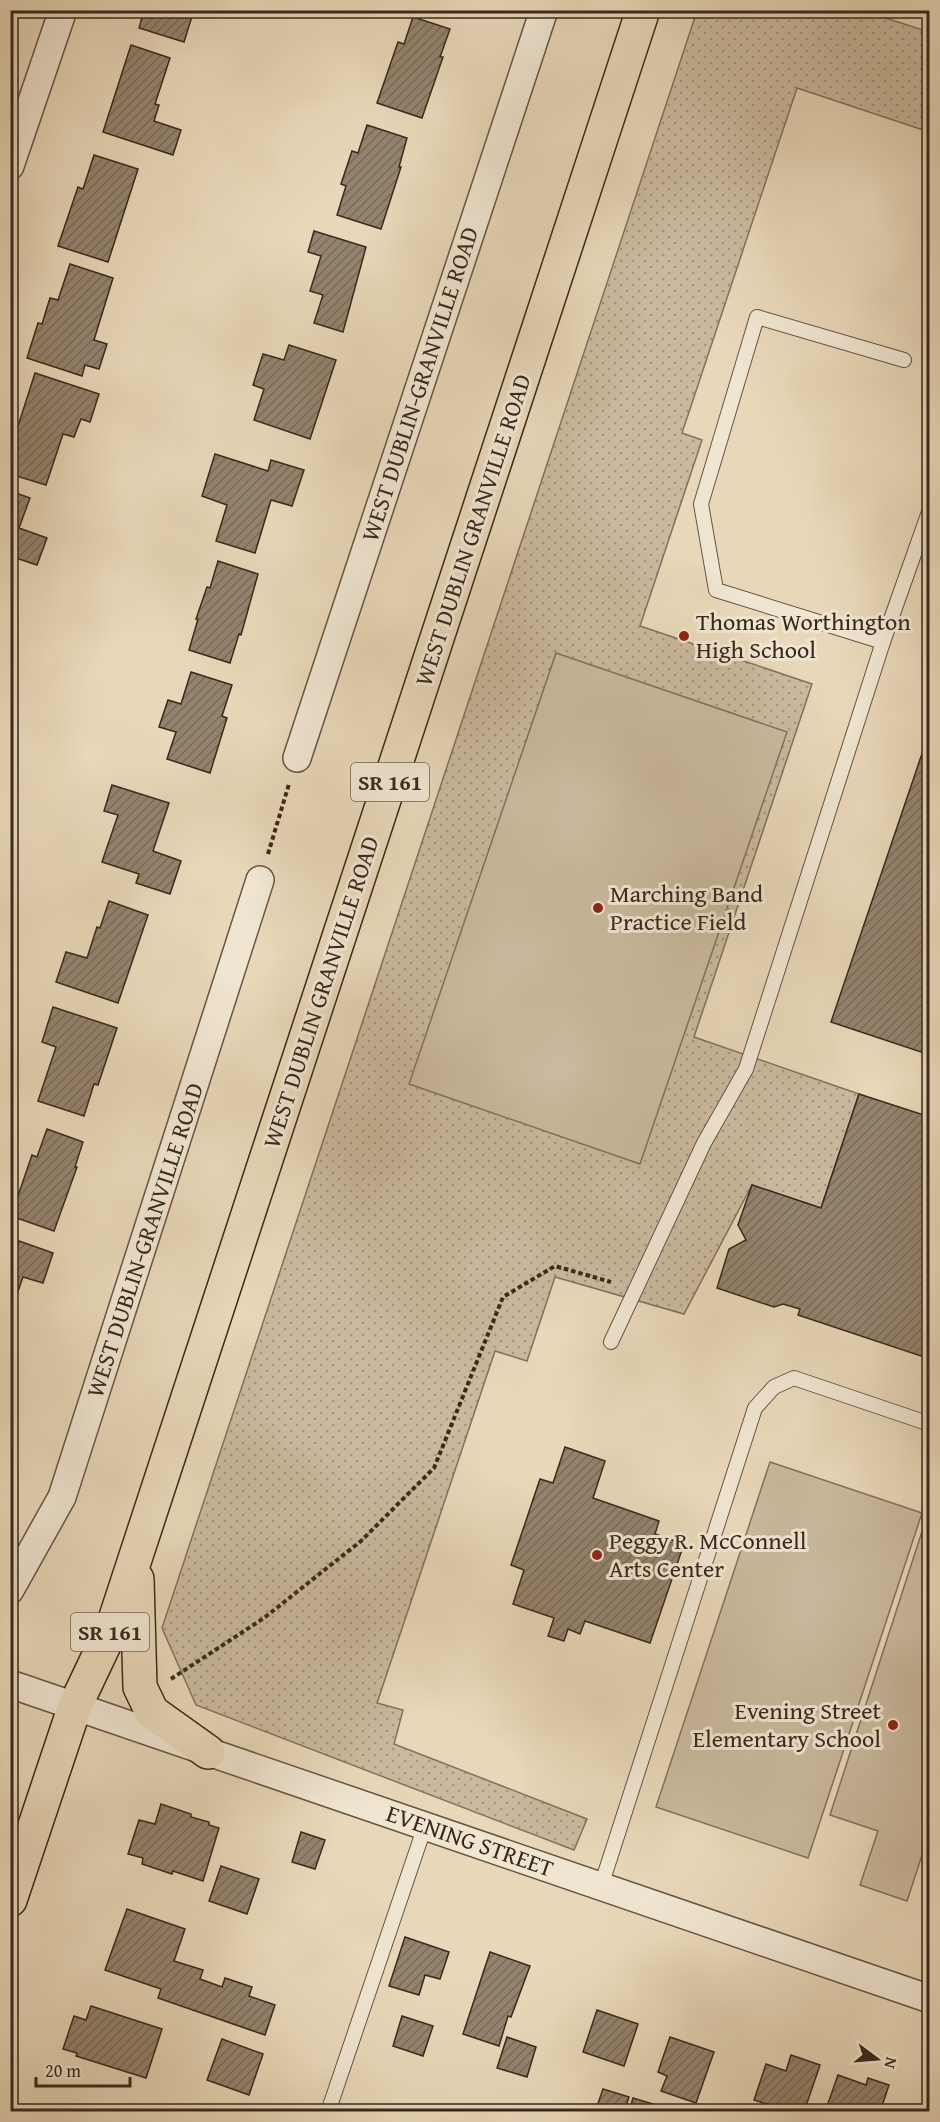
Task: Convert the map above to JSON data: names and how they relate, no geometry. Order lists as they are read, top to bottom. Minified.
{"streets":{"main road":["WEST DUBLIN GRANVILLE ROAD","SR 161"],"street":["WEST DUBLIN-GRANVILLE ROAD","EVENING STREET"]},"crossings":[["WEST DUBLIN GRANVILLE ROAD","EVENING STREET"]],"places":["Thomas Worthington High School","Marching Band Practice Field","Peggy R. McConnell Arts Center","Evening Street Elementary School"],"scale_bar":"20 m","north":"right"}
